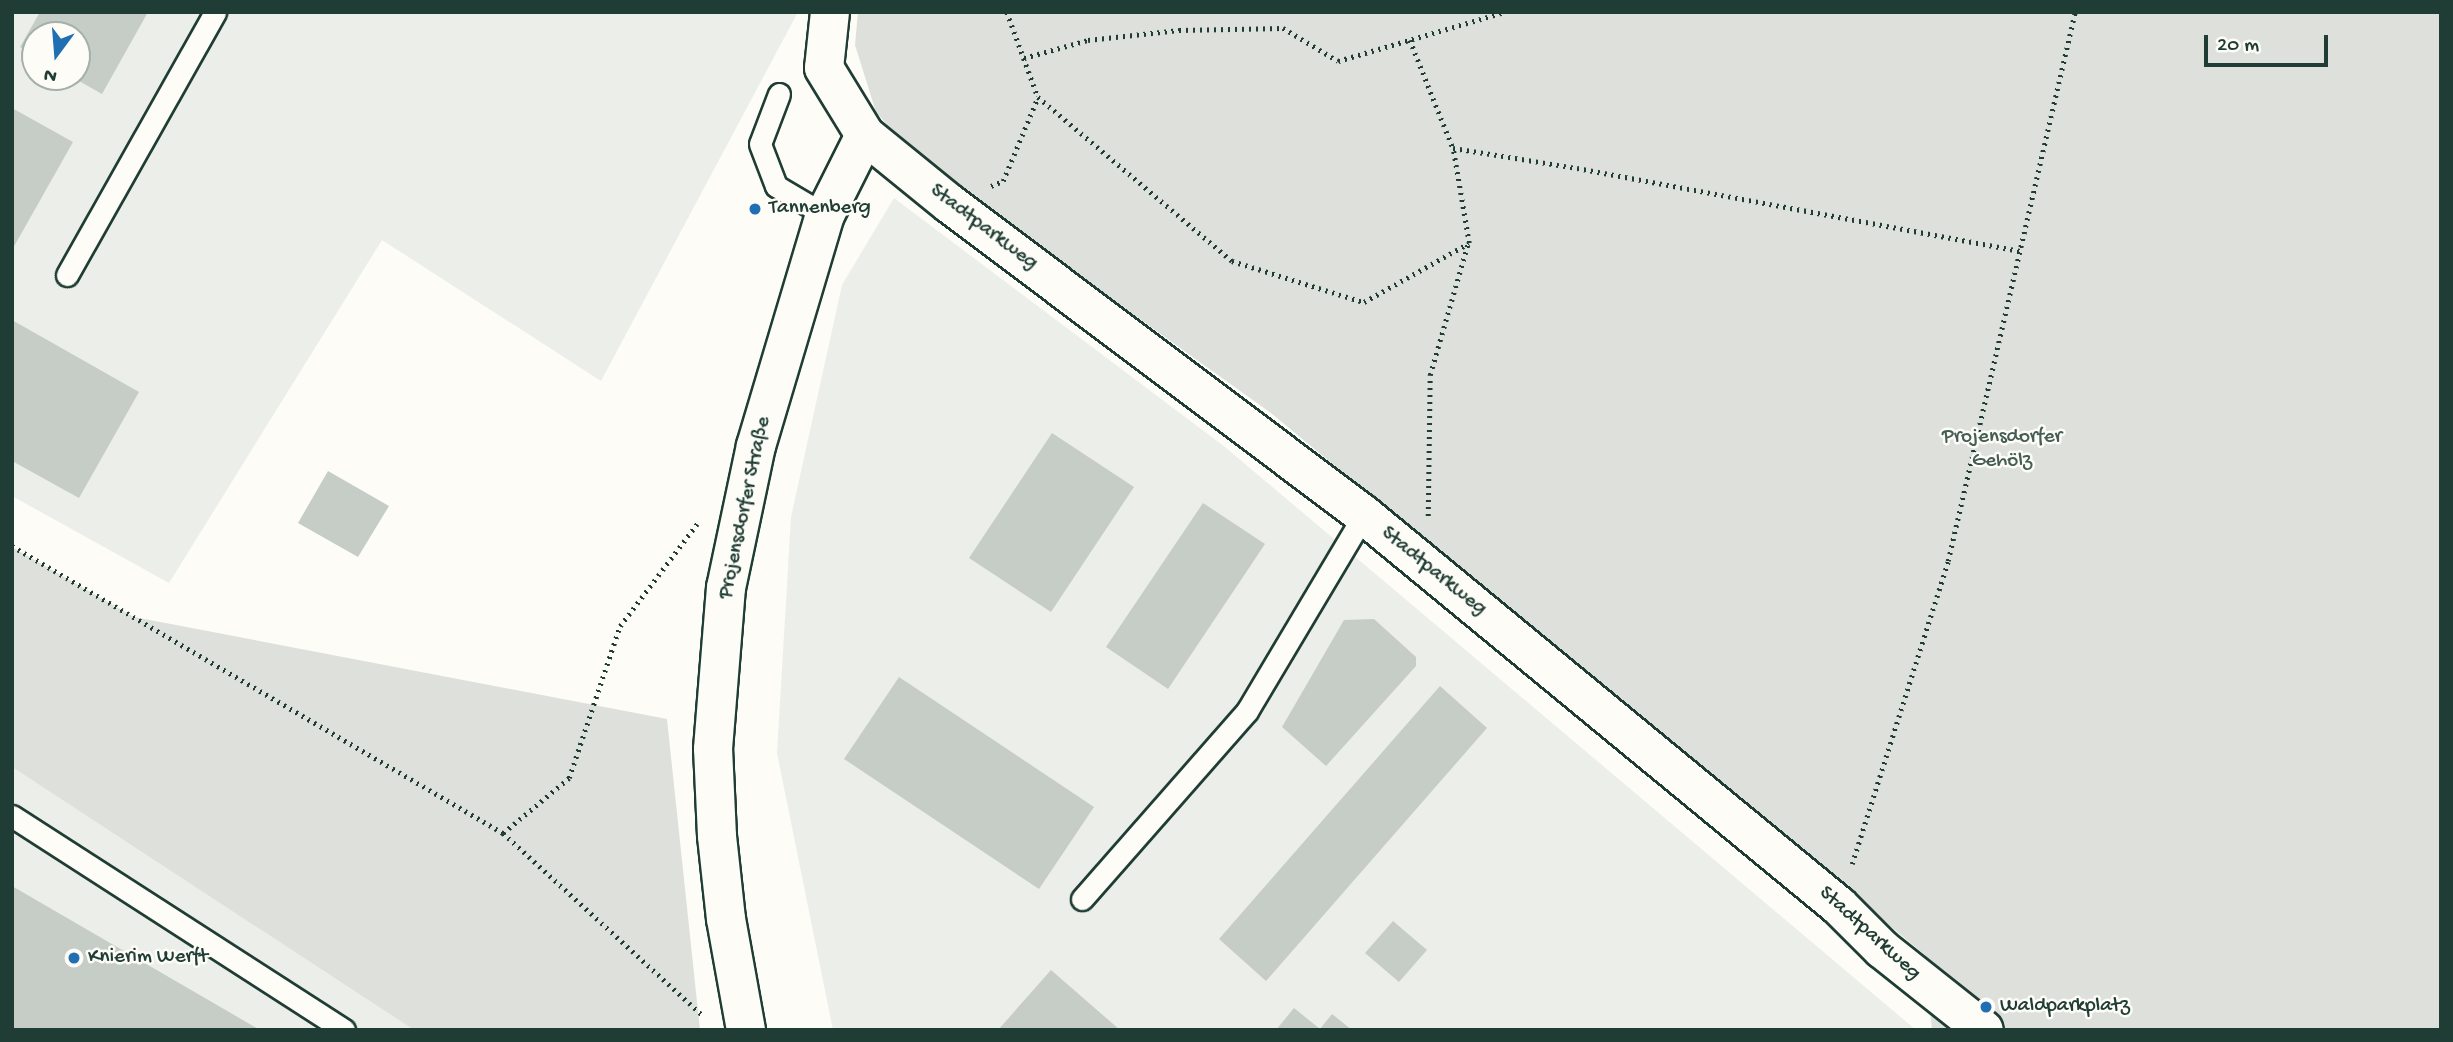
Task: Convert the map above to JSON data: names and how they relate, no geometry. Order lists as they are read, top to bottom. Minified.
{"streets":{"street":["Stadtparkweg","Projensdorfer Straße"]},"crossings":[["Stadtparkweg","Projensdorfer Straße"]],"parks":["Projensdorfer Gehölz"],"places":["Tannenberg","Knierim Werft","Waldparkplatz"],"scale_bar":"20 m","north":"bottom"}
